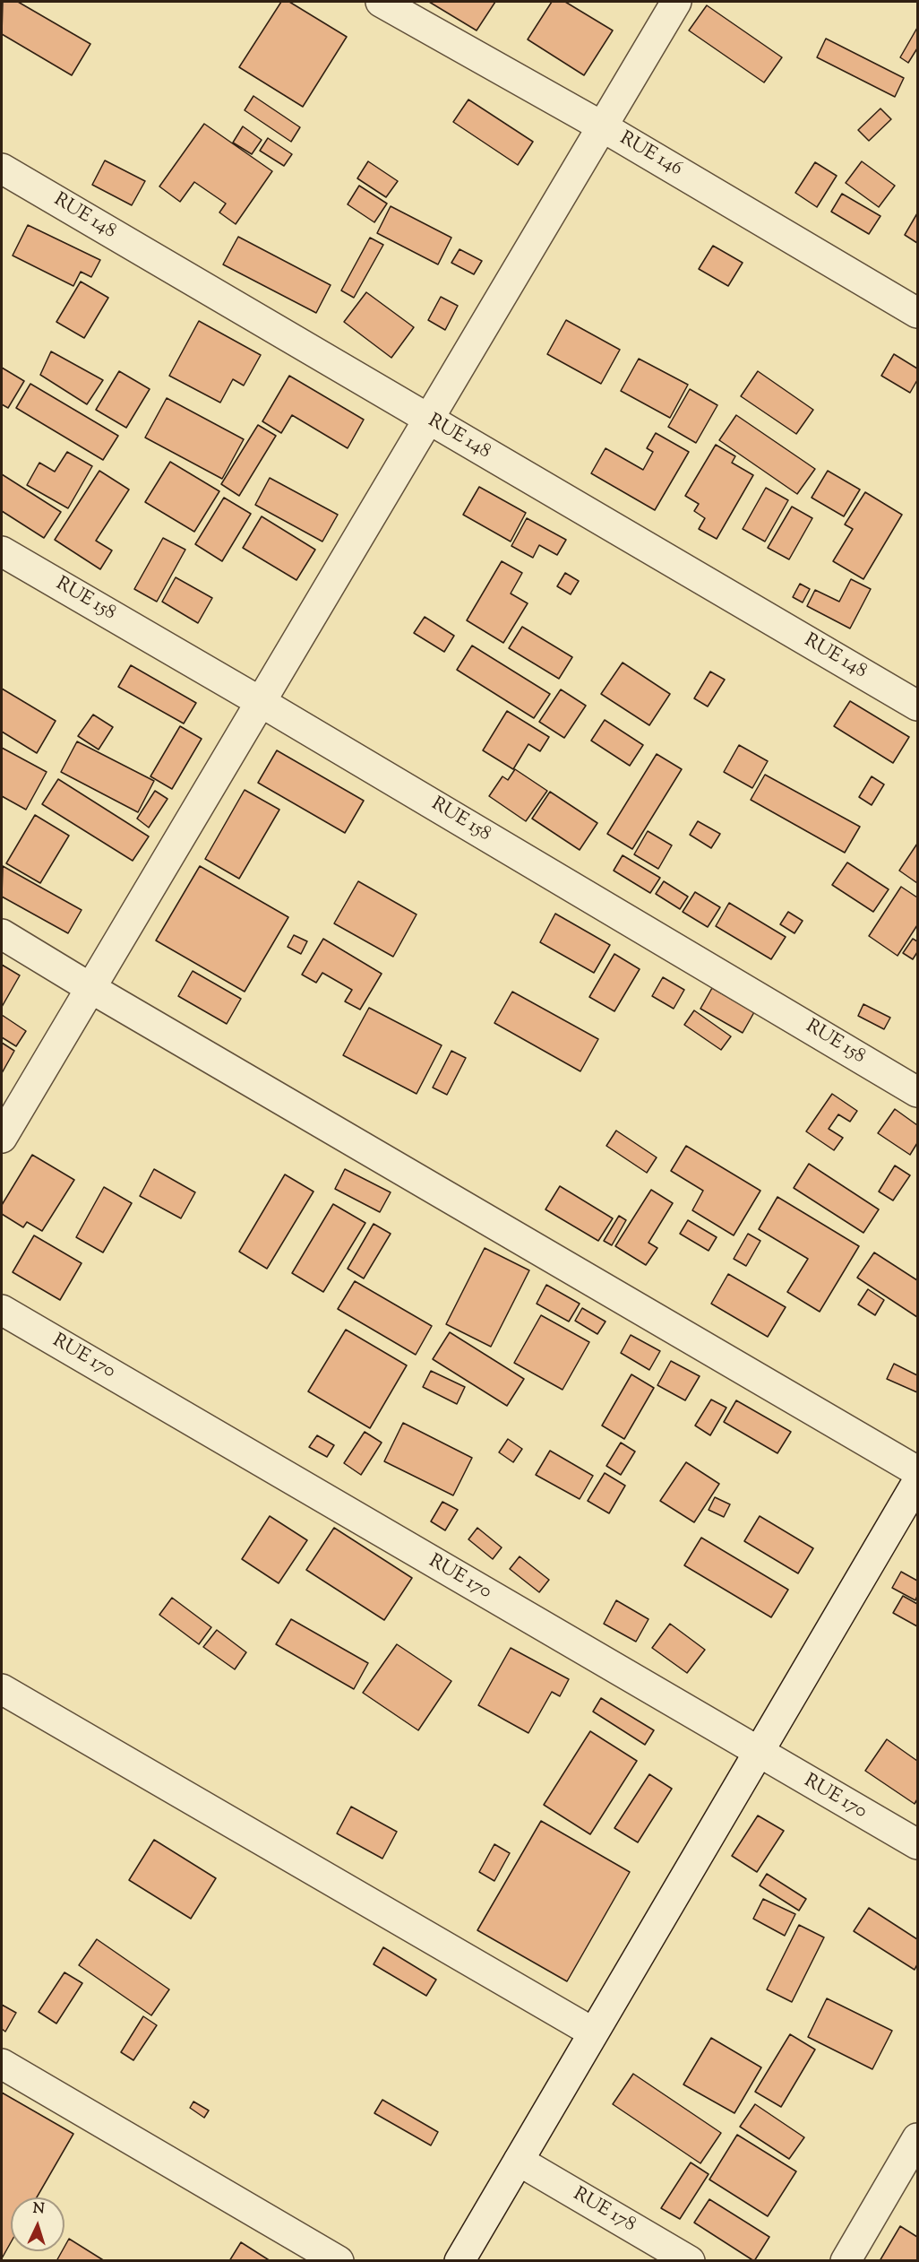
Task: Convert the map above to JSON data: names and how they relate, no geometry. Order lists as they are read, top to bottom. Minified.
{"streets":{"street":["RUE 146","RUE 148","RUE 158","RUE 170","RUE 178"]},"north":"top"}
